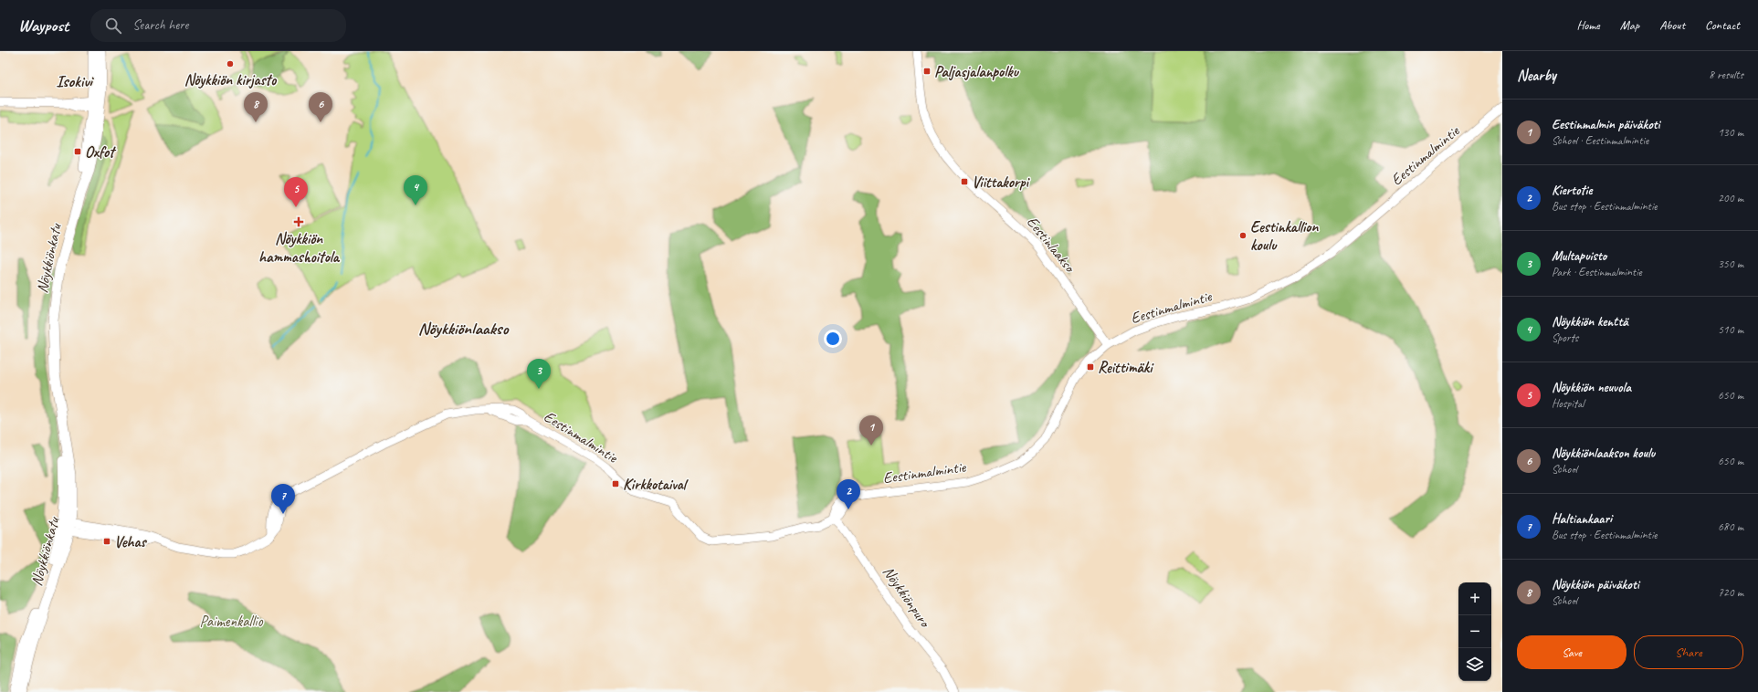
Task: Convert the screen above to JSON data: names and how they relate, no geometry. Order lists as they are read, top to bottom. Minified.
{"streets":{"main road":["Nöykkiönkatu"],"street":["Eestinmalmintie","Eestinlaakso","Nöykkiönpuro"]},"crossings":[["Eestinmalmintie","Eestinlaakso"],["Eestinmalmintie","Nöykkiönkatu"],["Eestinmalmintie","Nöykkiönpuro"]],"districts":["Isokivi","Nöykkiönlaakso"],"parks":["Paimenkallio"],"places":{"other":["Nöykkiön kirjasto","Eestinkallion koulu"],"transit":["Paljasjalanpolku","Oxfot","Viittakorpi","Reittimäki","Kirkkotaival","Vehas"],"health":["Nöykkiön hammashoitola"]},"page":{"header":"Waypost","search":"Search here","nav":["Home","Map","About","Contact"],"heading":["Nearby","8 results"],"pins":["6","8","4","5","3","1","2","7"],"list":[{"mark":"1","name":"Eestinmalmin päiväkoti","note":"School · Eestinmalmintie","value":"130 m"},{"mark":"2","name":"Kiertotie","note":"Bus stop · Eestinmalmintie","value":"200 m"},{"mark":"3","name":"Multapuisto","note":"Park · Eestinmalmintie","value":"350 m"},{"mark":"4","name":"Nöykkiön kenttä","note":"Sports","value":"510 m"},{"mark":"5","name":"Nöykkiön neuvola","note":"Hospital","value":"650 m"},{"mark":"6","name":"Nöykkiönlaakson koulu","note":"School","value":"650 m"},{"mark":"7","name":"Haltiankaari","note":"Bus stop · Eestinmalmintie","value":"680 m"},{"mark":"8","name":"Nöykkiön päiväkoti","note":"School","value":"720 m"}],"map_buttons":["+","−"],"buttons":["Save","Share"]}}
